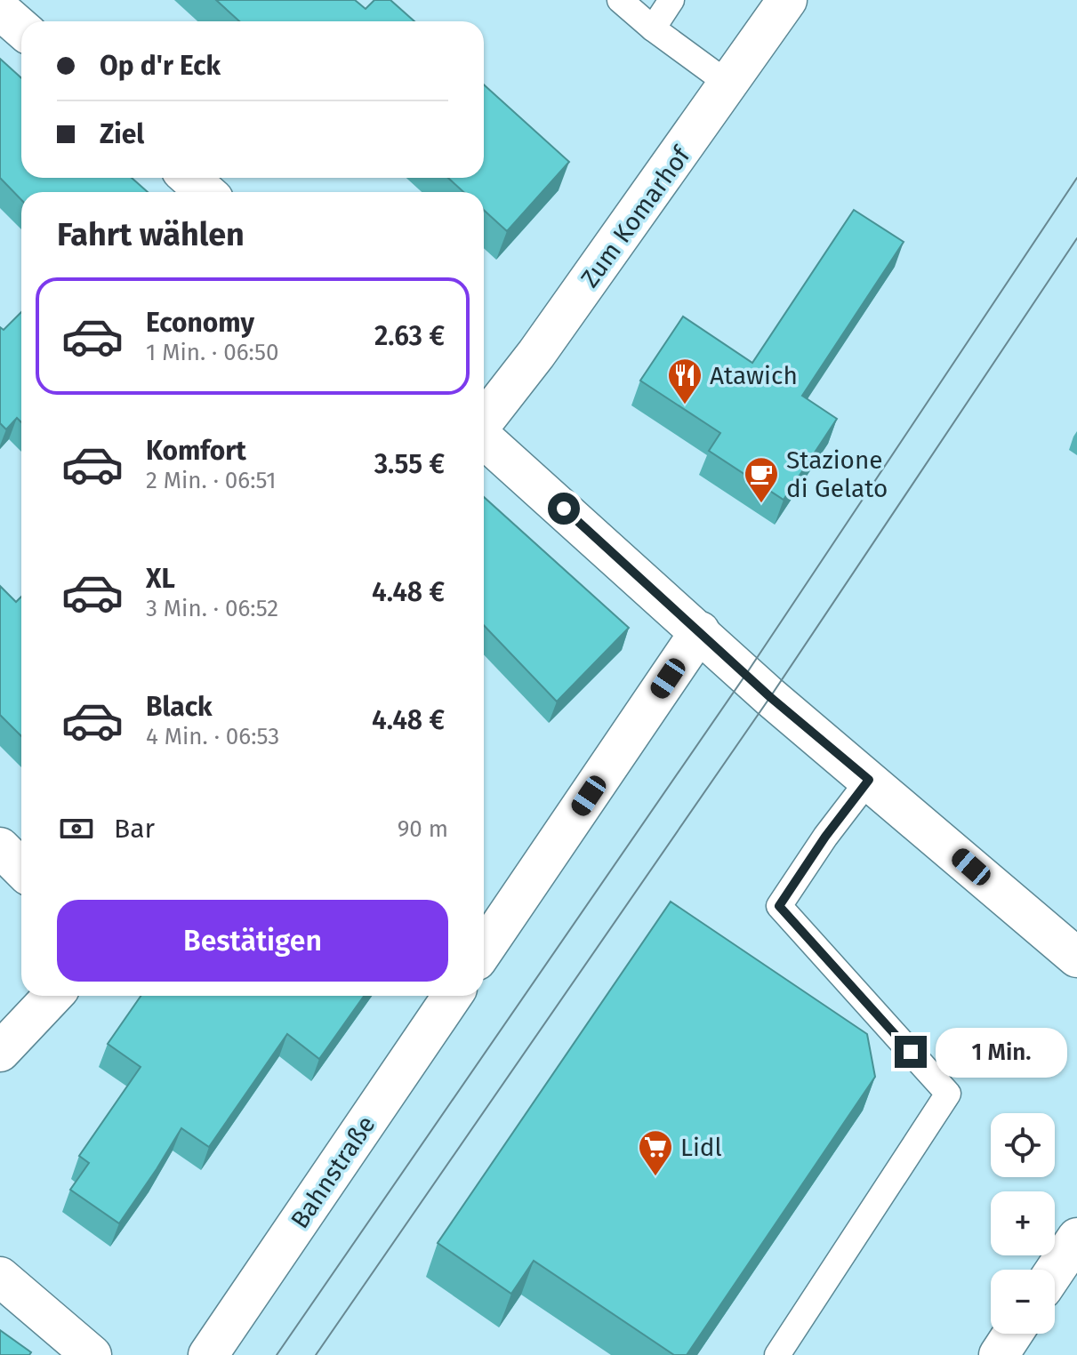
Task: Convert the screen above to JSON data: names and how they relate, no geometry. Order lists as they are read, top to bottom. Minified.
{"streets":{"street":["Zum Komarhof","Bahnstraße"]},"places":{"restaurant":["Atawich"],"cafe":["Stazione di Gelato"],"supermarket":["Lidl"]},"page":{"banner":["Op d'r Eck","Ziel"],"heading":"Fahrt wählen","list":[{"name":"Economy","note":"1 Min. · 06:50","value":"2.63 €"},{"name":"Komfort","note":"2 Min. · 06:51","value":"3.55 €"},{"name":"XL","note":"3 Min. · 06:52","value":"4.48 €"},{"name":"Black","note":"4 Min. · 06:53","value":"4.48 €"}],"pay":["Bar","90 m"],"buttons":"Bestätigen","bubble":"1 Min.","map_buttons":["+","−"]}}
